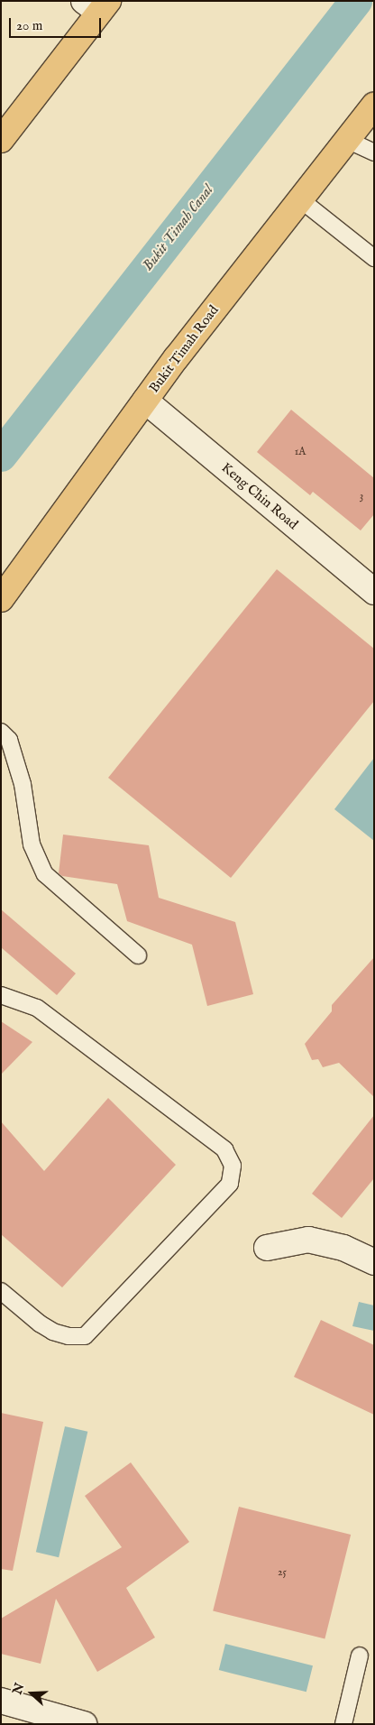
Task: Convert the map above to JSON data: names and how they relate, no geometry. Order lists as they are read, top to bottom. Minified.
{"streets":{"highway":["Bukit Timah Road"],"street":["Keng Chin Road"]},"crossings":[["Bukit Timah Road","Keng Chin Road"]],"water":["Bukit Timah Canal"],"house_numbers":["1A","3","25"],"scale_bar":"20 m","north":"left"}
